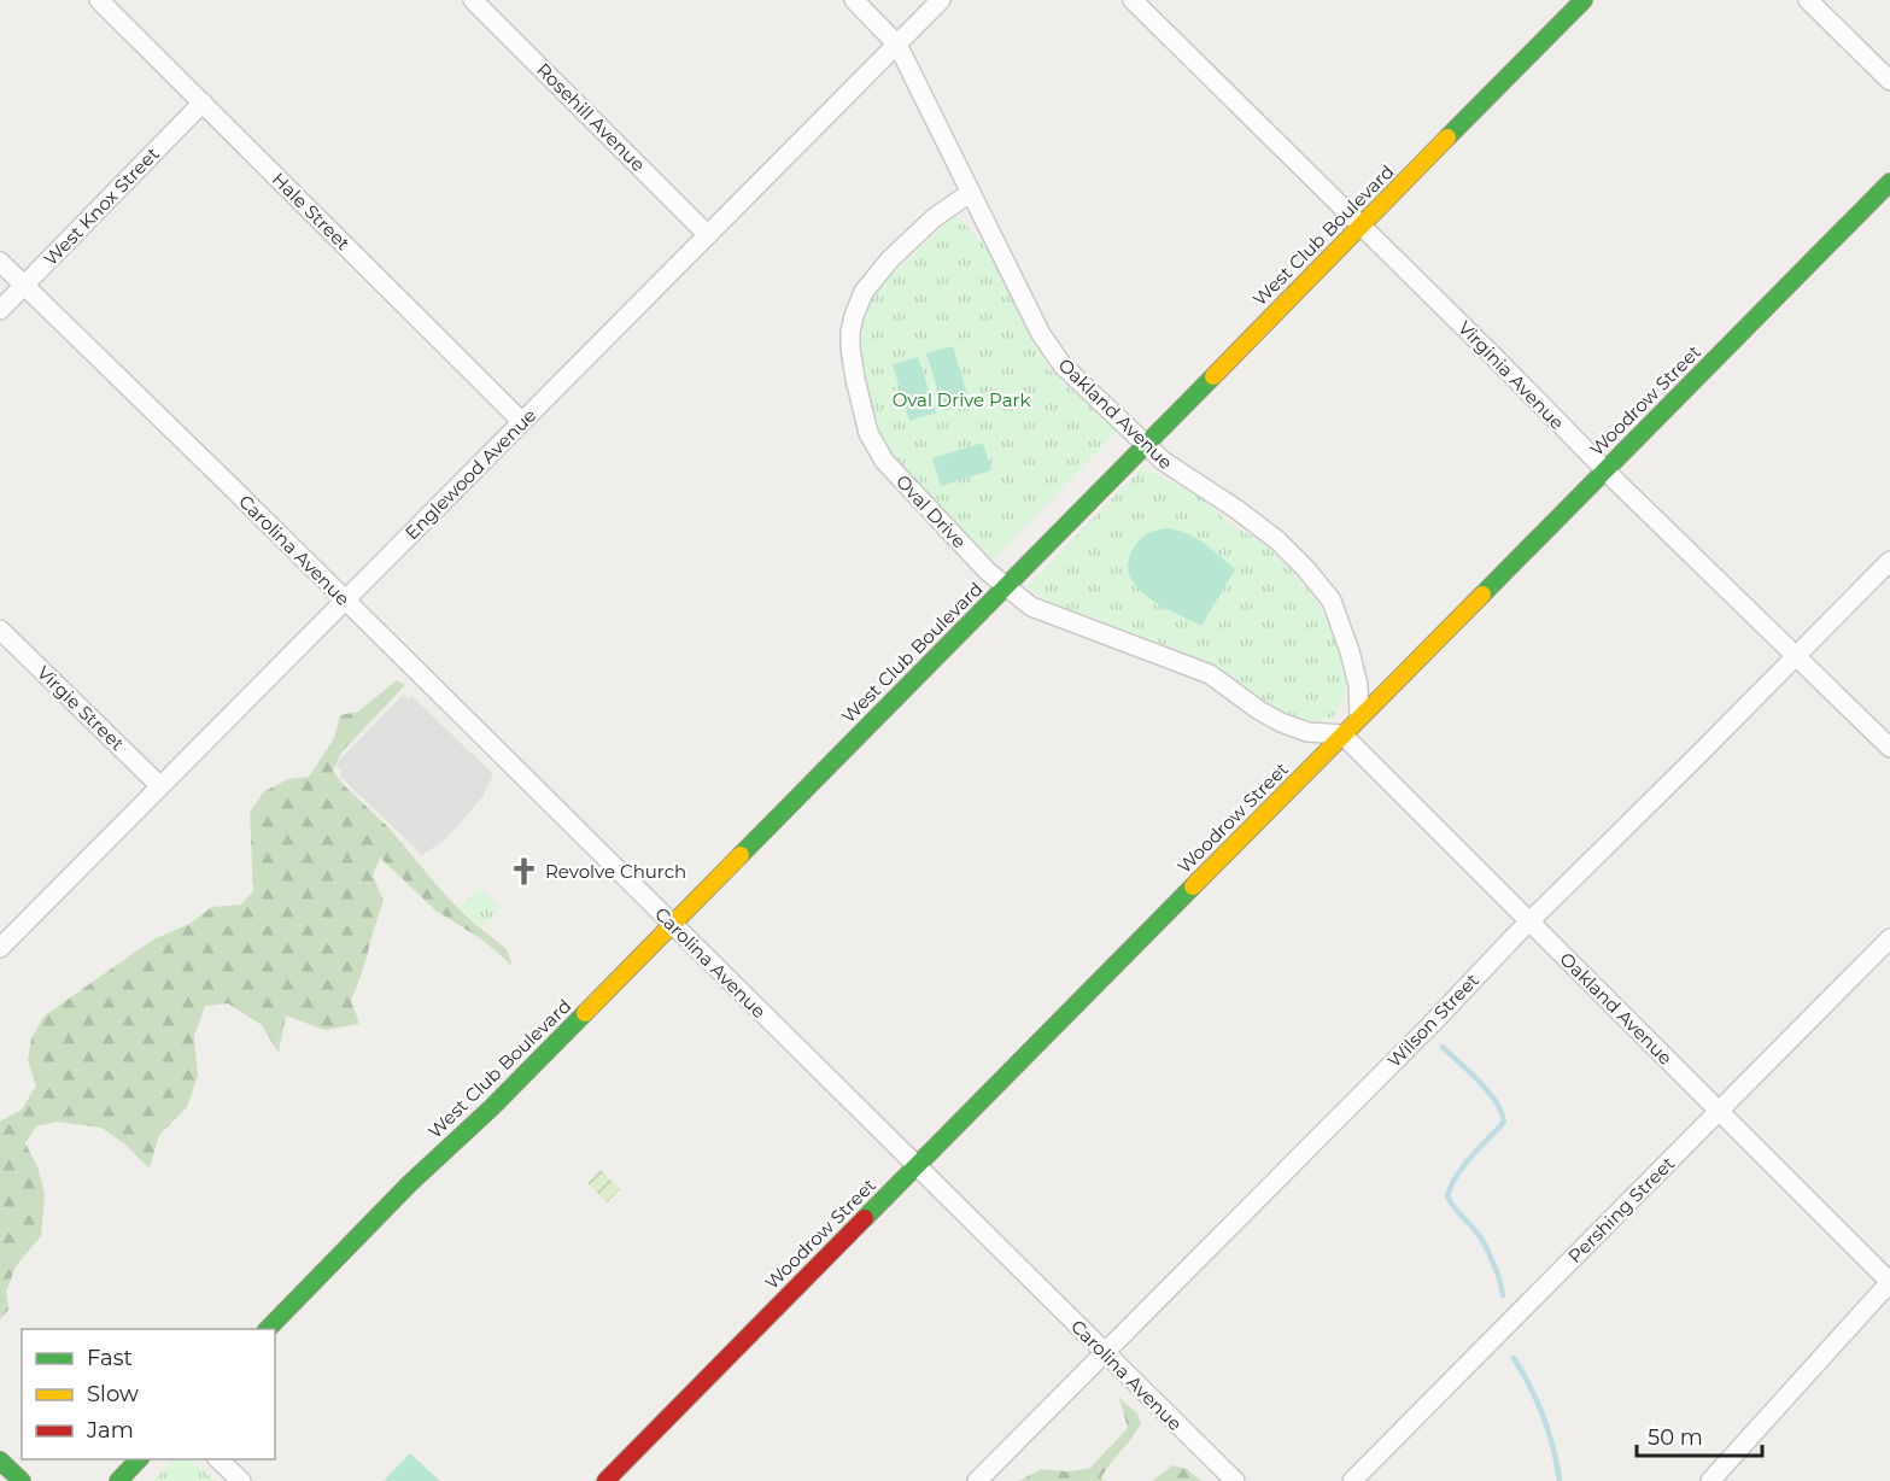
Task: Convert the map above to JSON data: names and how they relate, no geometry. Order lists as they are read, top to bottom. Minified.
{"streets":{"street":["Rosehill Avenue","West Knox Street","Hale Street","West Club Boulevard","Virginia Avenue","Woodrow Street","Oakland Avenue","Englewood Avenue","Oval Drive","Carolina Avenue","Virgie Street","Wilson Street","Pershing Street"]},"crossings":[["Rosehill Avenue","Englewood Avenue"],["West Knox Street","Hale Street"],["West Knox Street","Carolina Avenue"],["Hale Street","Englewood Avenue"],["West Club Boulevard","Virginia Avenue"],["West Club Boulevard","Oakland Avenue"],["West Club Boulevard","Oval Drive"],["West Club Boulevard","Carolina Avenue"],["Virginia Avenue","Woodrow Street"],["Virginia Avenue","Wilson Street"],["Woodrow Street","Oakland Avenue"],["Woodrow Street","Oval Drive"],["Woodrow Street","Carolina Avenue"],["Oakland Avenue","Englewood Avenue"],["Oakland Avenue","Oval Drive"],["Oakland Avenue","Wilson Street"],["Oakland Avenue","Pershing Street"],["Englewood Avenue","Carolina Avenue"],["Englewood Avenue","Virgie Street"],["Carolina Avenue","Wilson Street"]],"parks":["Oval Drive Park"],"places":{"church":["Revolve Church"]},"legend":["Fast","Slow","Jam"],"scale_bar":"50 m"}
